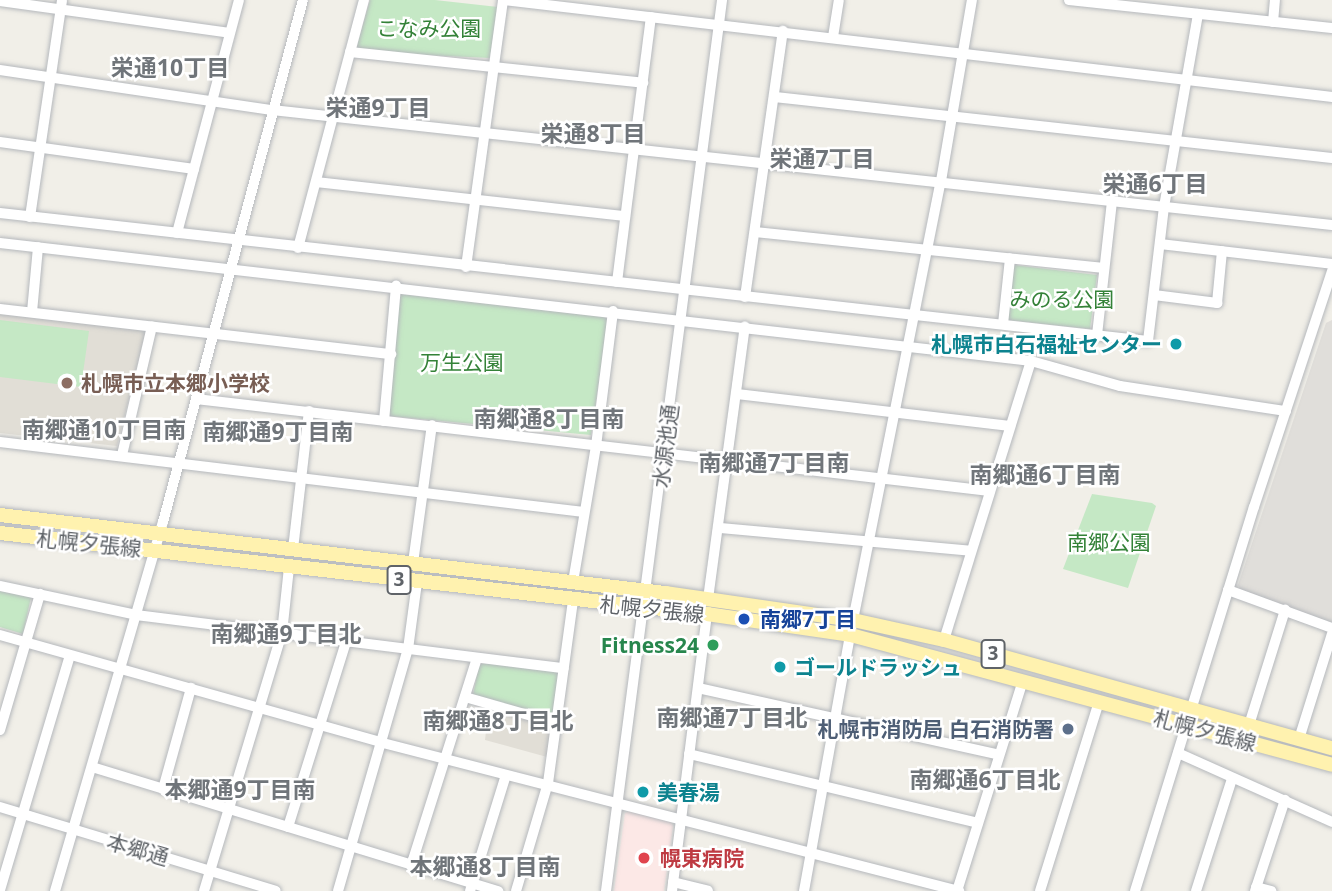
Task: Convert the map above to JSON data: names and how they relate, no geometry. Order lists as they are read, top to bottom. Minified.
{"streets":{"main road":["札幌夕張線","3"],"street":["水源池通","本郷通"]},"crossings":[["水源池通","札幌夕張線"]],"districts":["栄通10丁目","栄通9丁目","栄通8丁目","栄通7丁目","栄通6丁目","南郷通8丁目南","南郷通10丁目南","南郷通9丁目南","南郷通7丁目南","南郷通6丁目南","南郷通9丁目北","南郷通7丁目北","南郷通8丁目北","南郷通6丁目北","本郷通9丁目南","本郷通8丁目南"],"parks":["こなみ公園","みのる公園","万生公園","南郷公園"],"places":["札幌市白石福祉センター","札幌市立本郷小学校","南郷7丁目","Fitness24","ゴールドラッシュ","札幌市消防局 白石消防署","美春湯","幌東病院"]}
